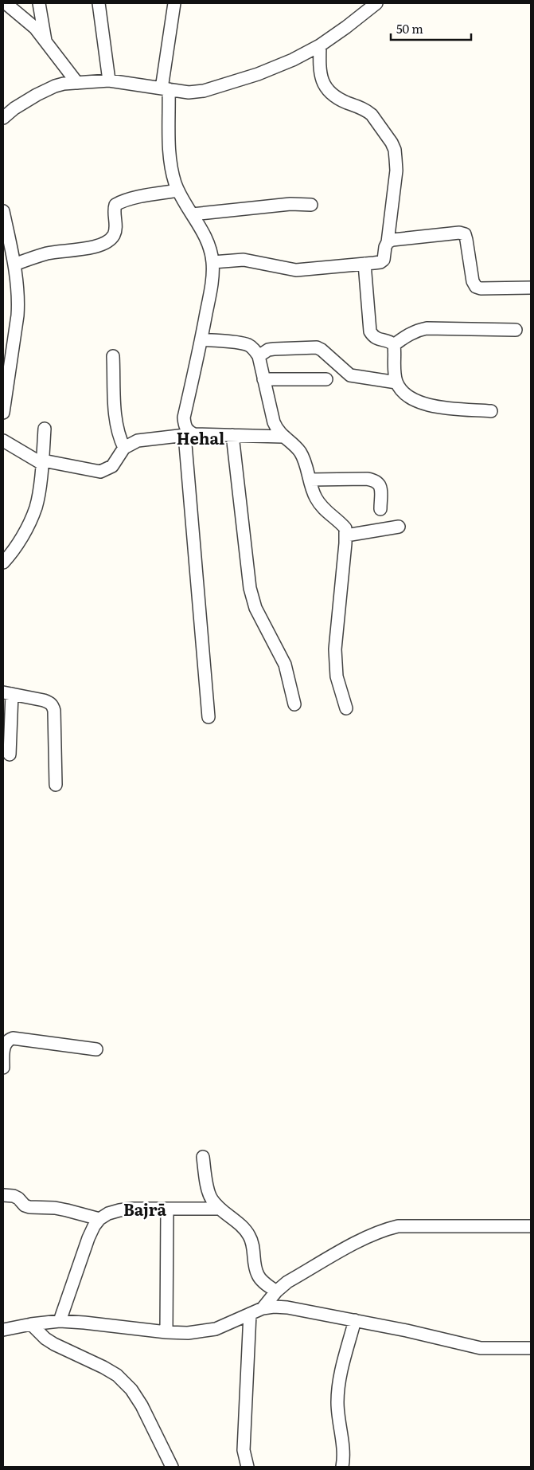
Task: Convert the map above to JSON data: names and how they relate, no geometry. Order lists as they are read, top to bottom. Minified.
{"districts":["Hehal","Bajrā"],"scale_bar":"50 m"}
